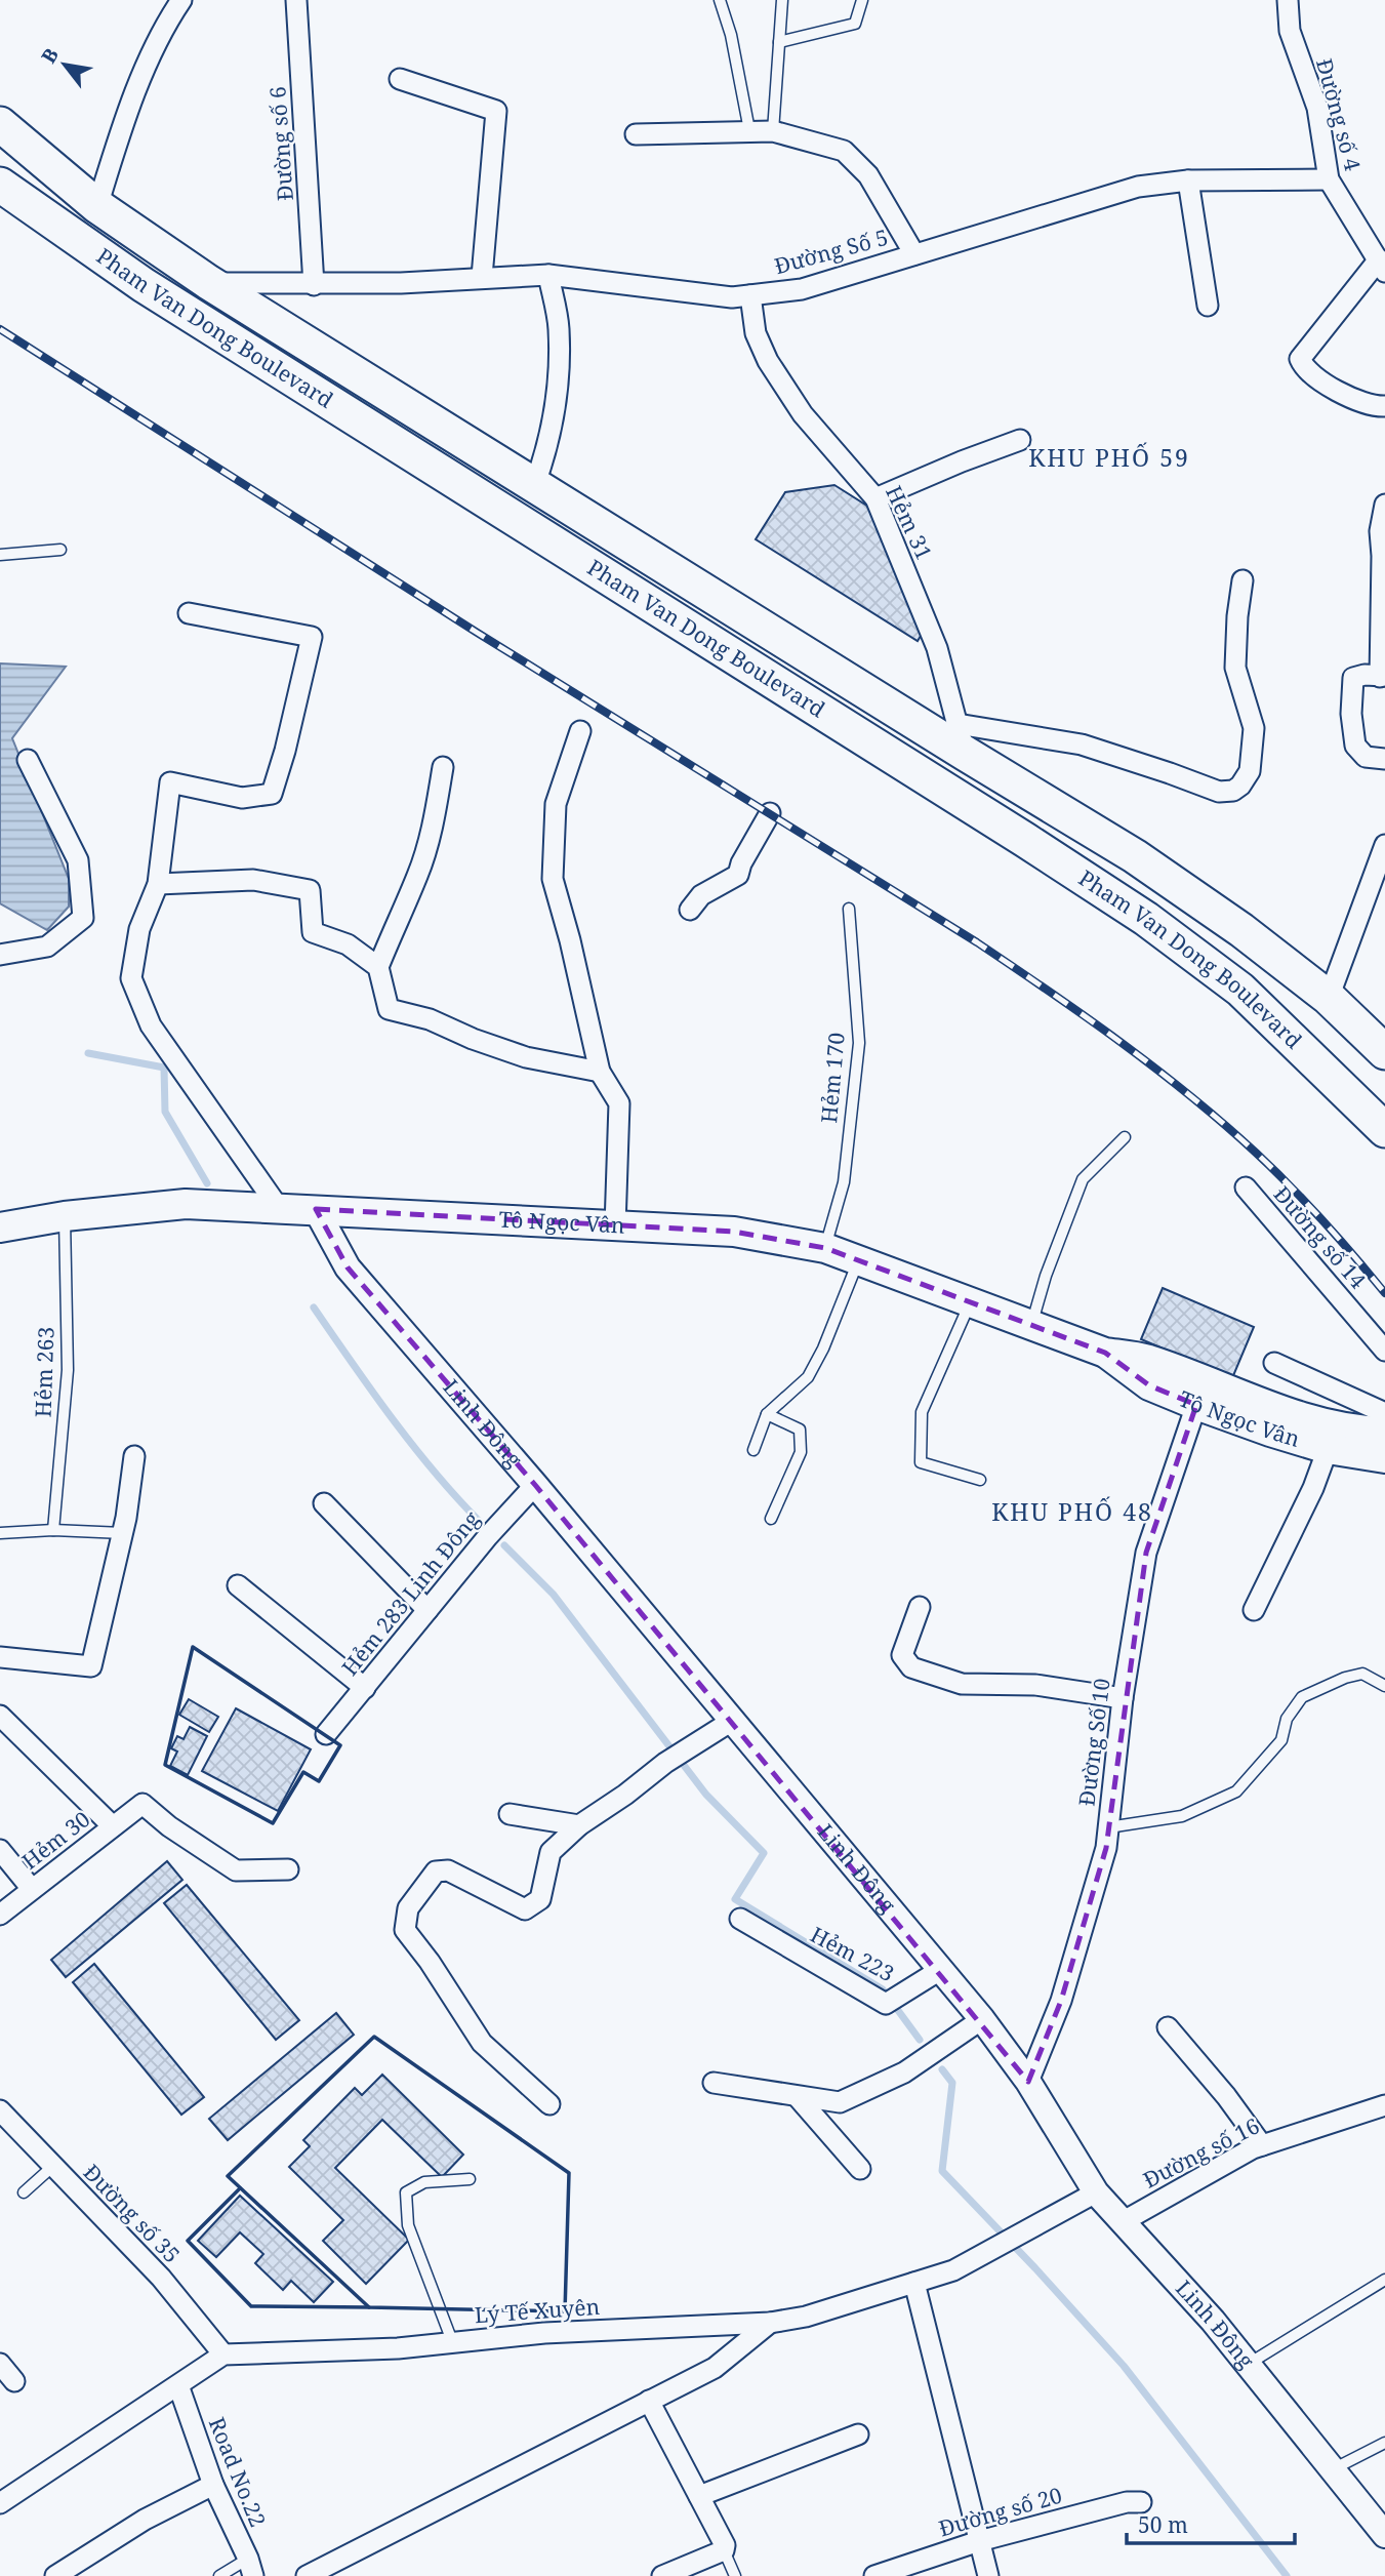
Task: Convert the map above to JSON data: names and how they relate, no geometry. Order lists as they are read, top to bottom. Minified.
{"streets":{"highway":["Pham Van Dong Boulevard"],"main road":["Tô Ngọc Vân"],"street":["Đường số 4","Đường số 6","Đường Số 5","Hẻm 31","Đường số 14","Linh Đông","Hẻm 283 Linh Đông","Đường Số 10","Hẻm 30","Hẻm 223","Đường số 16","Đường số 35","Lý Tế Xuyên","Road No.22","Đường số 20"],"lane":["Hẻm 170","Hẻm 263"]},"crossings":[["Đường số 4","Đường Số 5"],["Đường số 6","Đường Số 5"],["Đường Số 5","Pham Van Dong Boulevard"],["Đường Số 5","Hẻm 31"],["Pham Van Dong Boulevard","Hẻm 31"],["Hẻm 170","Tô Ngọc Vân"],["Tô Ngọc Vân","Hẻm 263"],["Tô Ngọc Vân","Linh Đông"],["Tô Ngọc Vân","Đường Số 10"],["Linh Đông","Hẻm 283 Linh Đông"],["Linh Đông","Đường Số 10"],["Linh Đông","Hẻm 223"],["Linh Đông","Đường số 16"],["Linh Đông","Lý Tế Xuyên"],["Đường số 35","Lý Tế Xuyên"]],"districts":["KHU PHỐ 59","KHU PHỐ 48"],"scale_bar":"50 m","north":"top left"}
